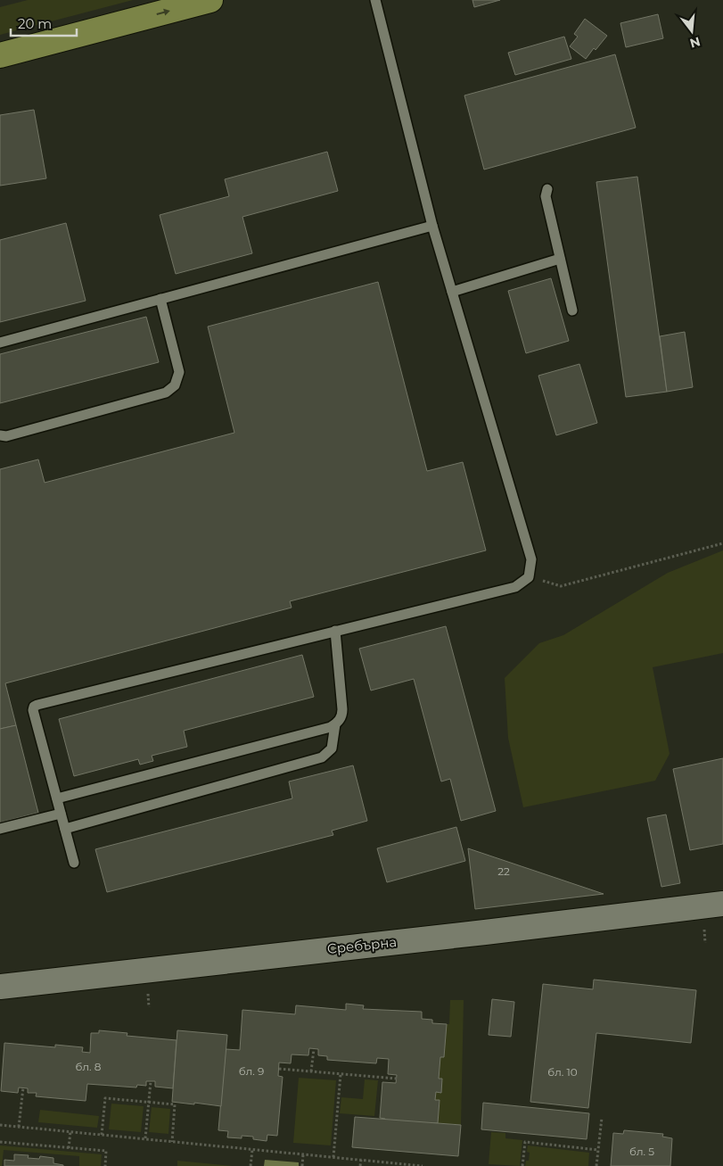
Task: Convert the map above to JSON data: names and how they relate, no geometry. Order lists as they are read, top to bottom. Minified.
{"streets":{"street":["Сребърна"]},"house_numbers":["22","бл. 8","бл. 9","бл. 10","бл. 5"],"scale_bar":"20 m","north":"bottom"}
